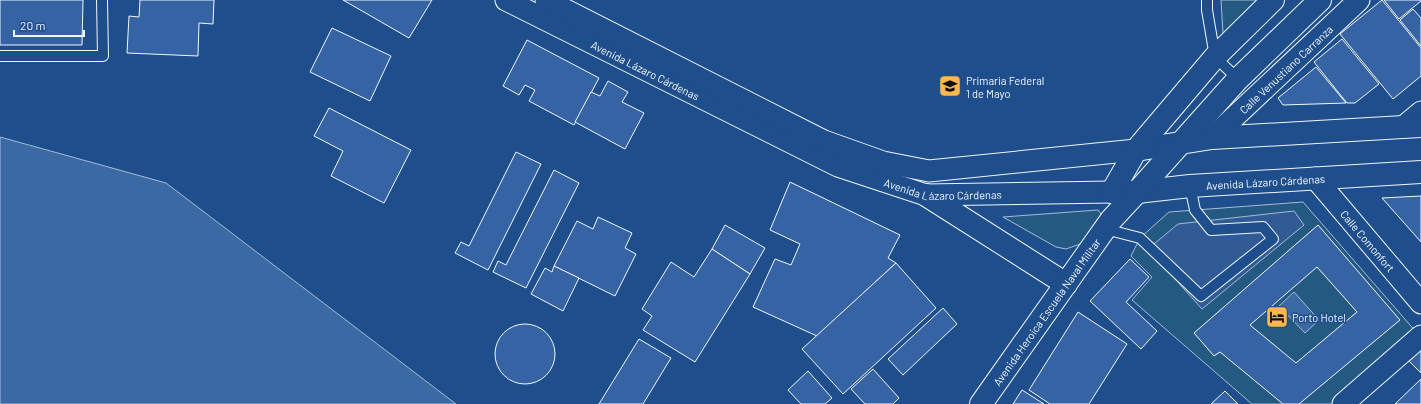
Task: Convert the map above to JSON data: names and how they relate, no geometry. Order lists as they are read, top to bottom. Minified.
{"streets":{"main road":["Avenida Lázaro Cárdenas","Avenida Heroica Escuela Naval Militar"],"street":["Calle Venustiano Carranza","Calle Comonfort"]},"crossings":[["Calle Venustiano Carranza","Avenida Lázaro Cárdenas"],["Avenida Lázaro Cárdenas","Calle Comonfort"],["Avenida Lázaro Cárdenas","Avenida Heroica Escuela Naval Militar"]],"places":{"school or university":["Primaria Federal 1 de Mayo"],"hotel":["Porto Hotel"]},"scale_bar":"20 m"}
